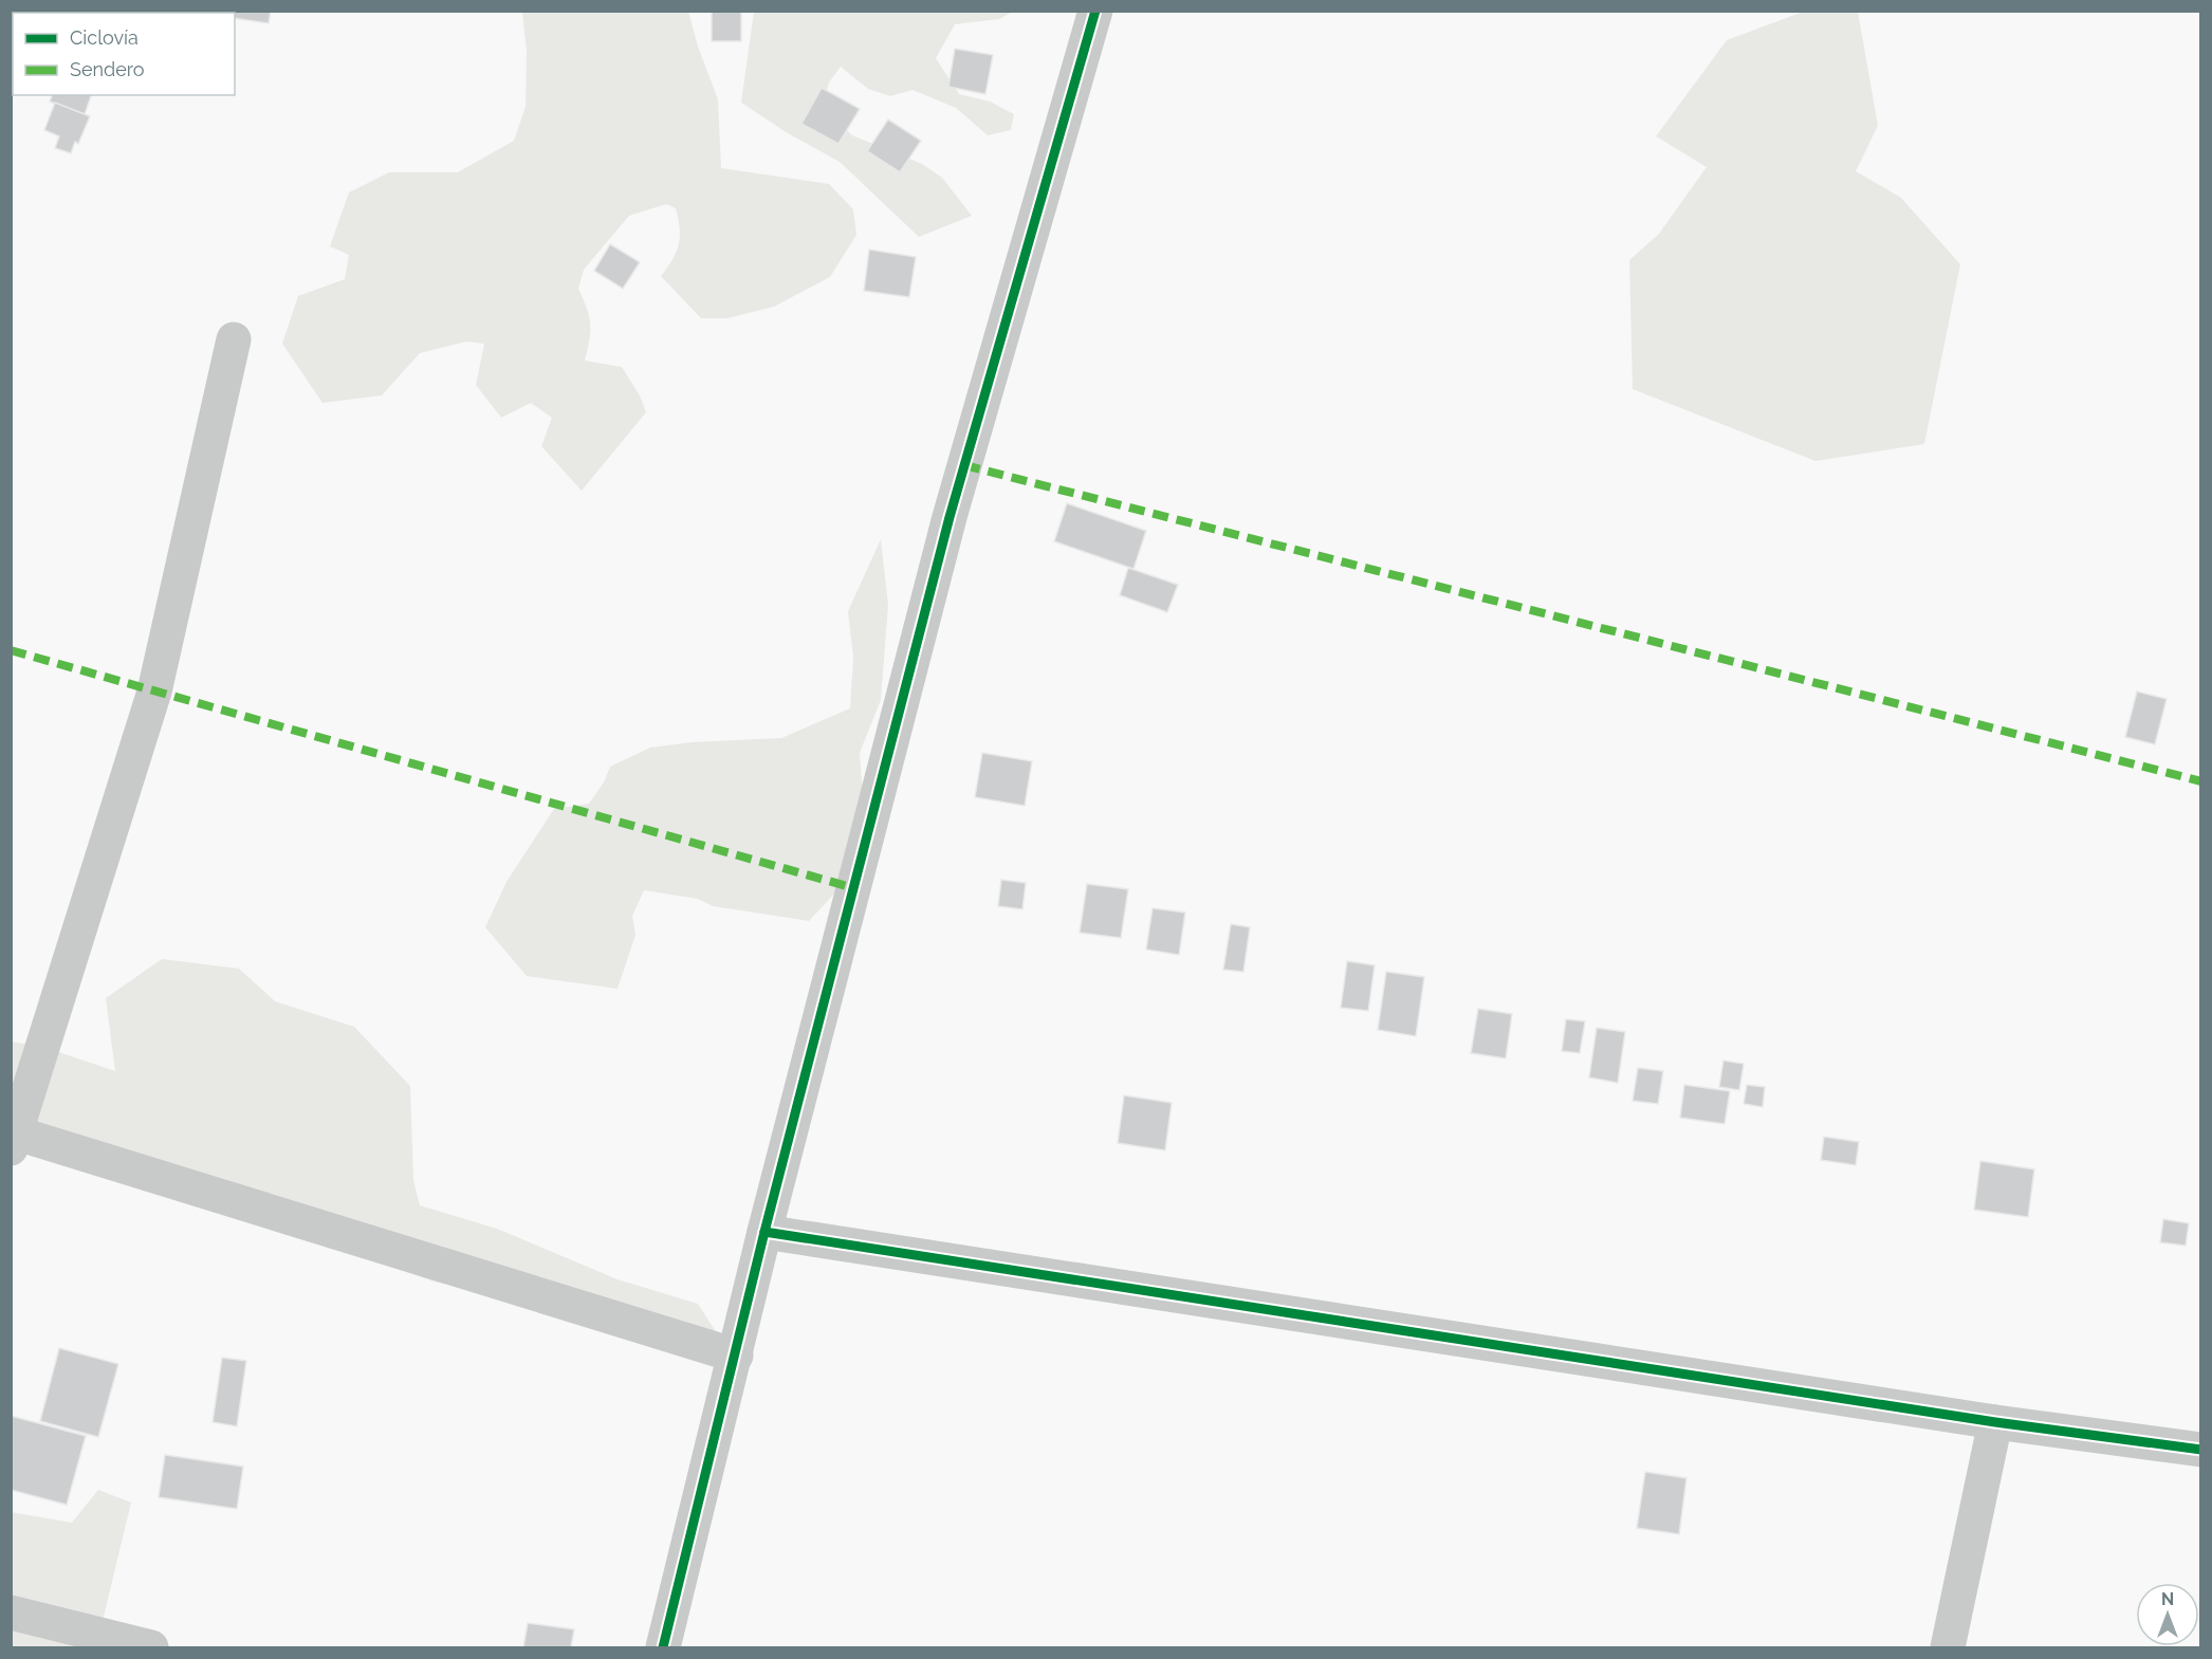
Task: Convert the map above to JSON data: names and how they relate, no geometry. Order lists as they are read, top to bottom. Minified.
{"legend":["Ciclovía","Sendero"],"north":"top"}
